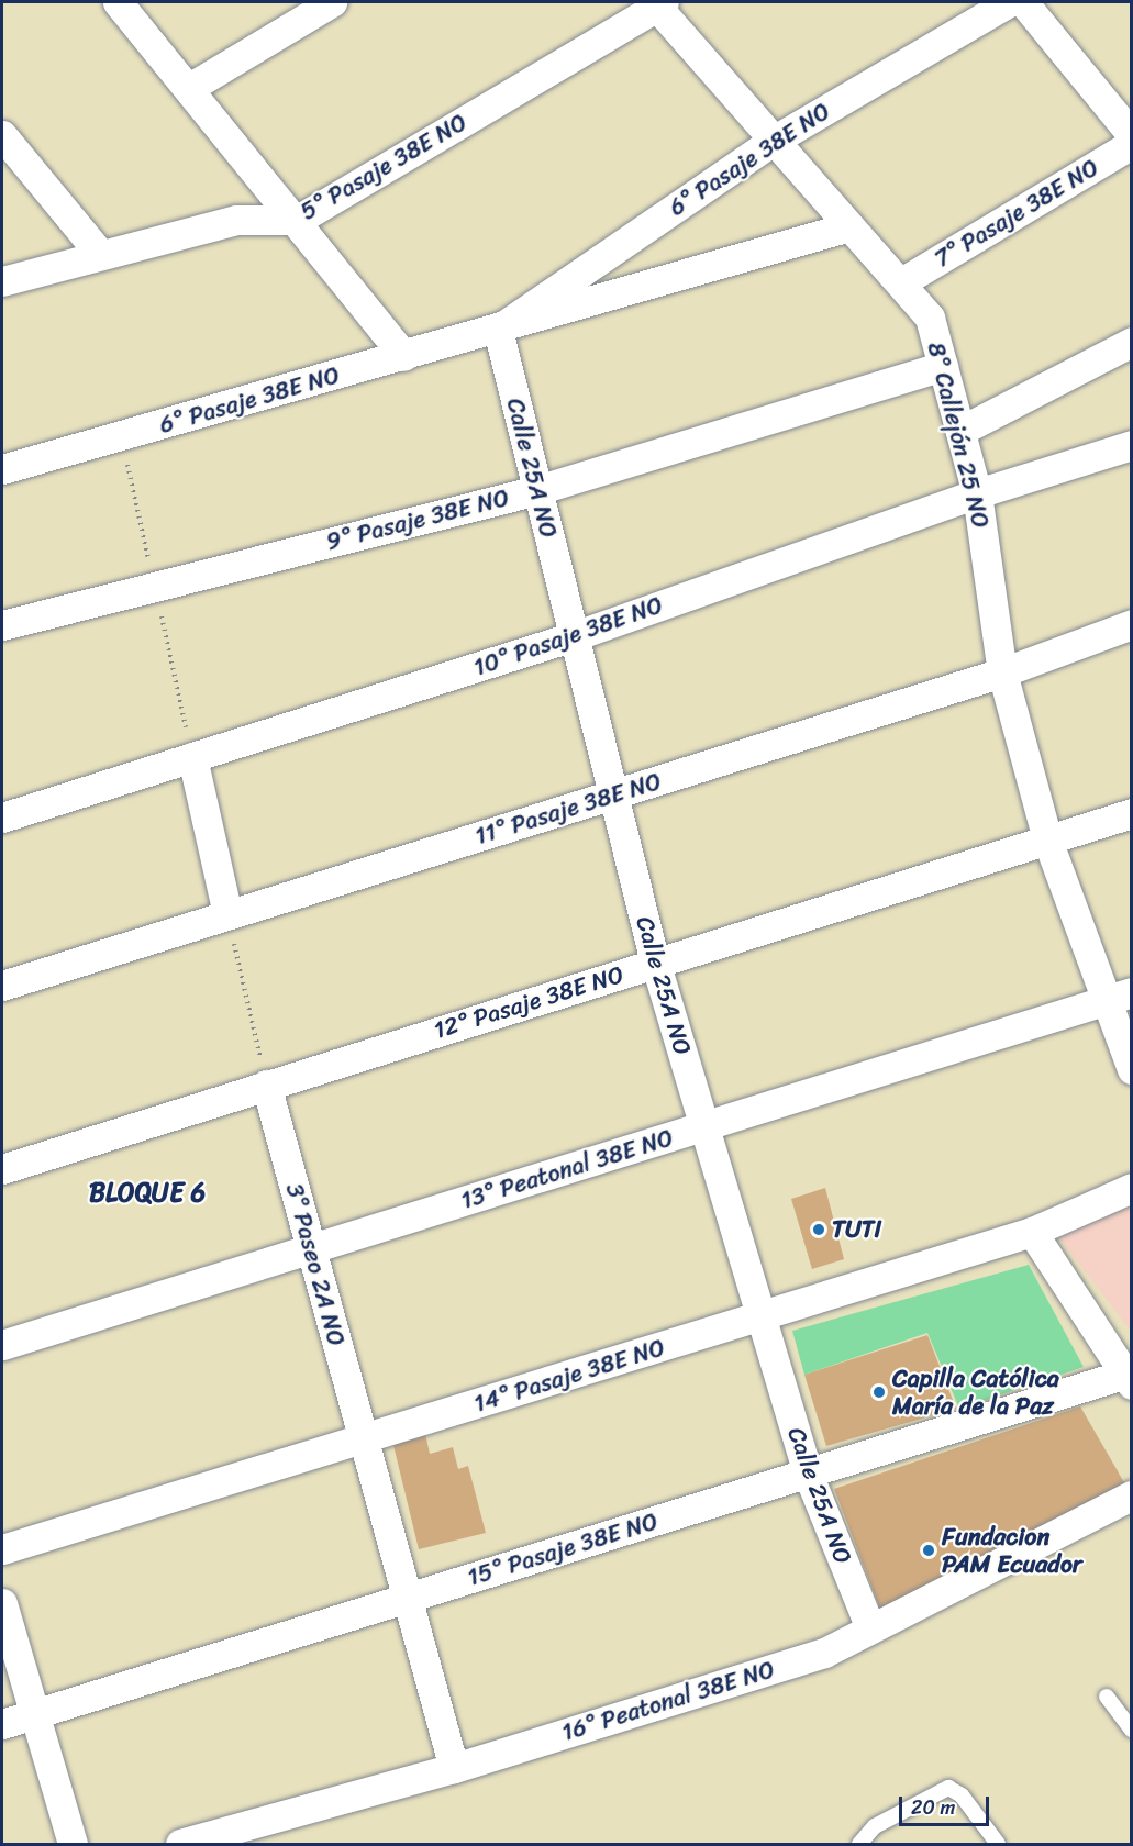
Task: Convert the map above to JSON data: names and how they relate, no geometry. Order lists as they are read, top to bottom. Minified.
{"streets":{"street":["6° Pasaje 38E NO","5° Pasaje 38E NO","7° Pasaje 38E NO","8° Callejón 25 NO","Calle 25A NO","9° Pasaje 38E NO","10° Pasaje 38E NO","11° Pasaje 38E NO","12° Pasaje 38E NO","13° Peatonal 38E NO","3° Paseo 2A NO","14° Pasaje 38E NO","15° Pasaje 38E NO","16° Peatonal 38E NO"]},"crossings":[["6° Pasaje 38E NO","8° Callejón 25 NO"],["6° Pasaje 38E NO","Calle 25A NO"],["5° Pasaje 38E NO","8° Callejón 25 NO"],["7° Pasaje 38E NO","8° Callejón 25 NO"],["8° Callejón 25 NO","9° Pasaje 38E NO"],["8° Callejón 25 NO","10° Pasaje 38E NO"],["8° Callejón 25 NO","11° Pasaje 38E NO"],["8° Callejón 25 NO","12° Pasaje 38E NO"],["8° Callejón 25 NO","13° Peatonal 38E NO"],["Calle 25A NO","9° Pasaje 38E NO"],["Calle 25A NO","10° Pasaje 38E NO"],["Calle 25A NO","11° Pasaje 38E NO"],["Calle 25A NO","12° Pasaje 38E NO"],["Calle 25A NO","13° Peatonal 38E NO"],["Calle 25A NO","14° Pasaje 38E NO"],["Calle 25A NO","15° Pasaje 38E NO"],["Calle 25A NO","16° Peatonal 38E NO"],["12° Pasaje 38E NO","3° Paseo 2A NO"],["13° Peatonal 38E NO","3° Paseo 2A NO"],["3° Paseo 2A NO","14° Pasaje 38E NO"],["3° Paseo 2A NO","15° Pasaje 38E NO"],["3° Paseo 2A NO","16° Peatonal 38E NO"]],"districts":["BLOQUE 6"],"places":["TUTI","Capilla Católica María de la Paz","Fundacion PAM Ecuador"],"scale_bar":"20 m"}
